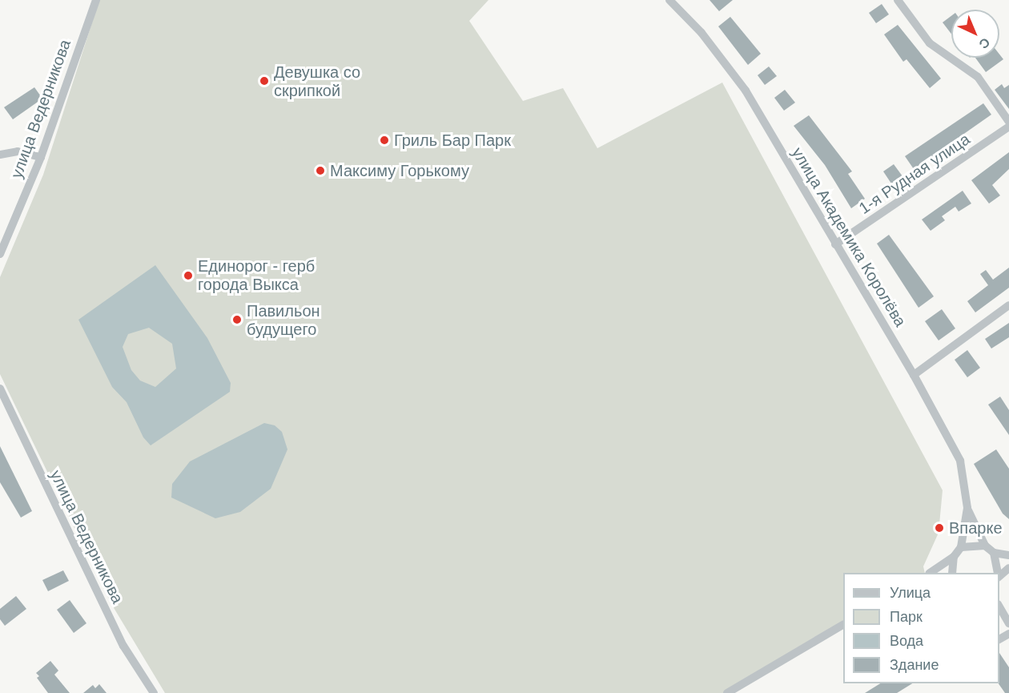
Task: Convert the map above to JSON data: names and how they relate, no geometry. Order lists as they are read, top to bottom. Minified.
{"streets":{"street":["улица Ведерникова","1-я Рудная улица","улица Академика Королёва"]},"crossings":[["1-я Рудная улица","улица Академика Королёва"]],"places":["Девушка со скрипкой","Гриль Бар Парк","Максиму Горькому","Единорог - герб города Выкса","Павильон будущего","Впарке"],"legend":["Улица","Парк","Вода","Здание"],"north":"bottom right"}
